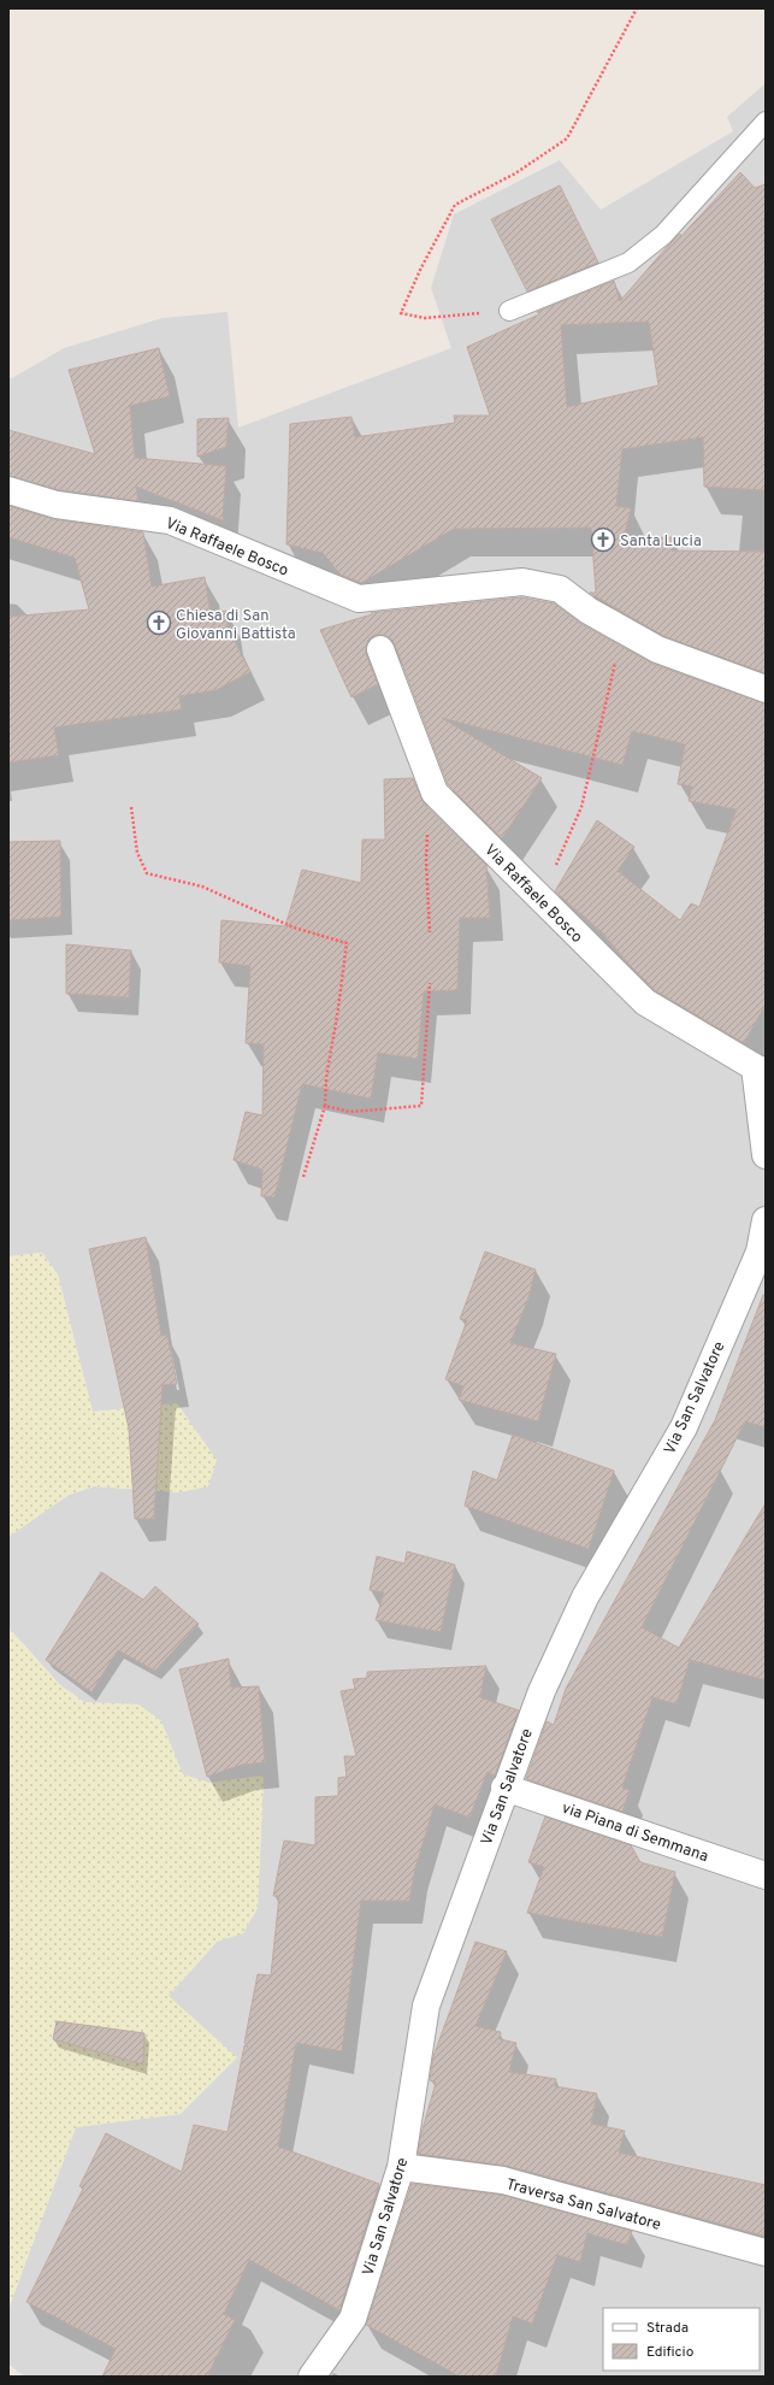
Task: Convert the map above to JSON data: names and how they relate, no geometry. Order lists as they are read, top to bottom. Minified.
{"streets":{"street":["Via Raffaele Bosco","Via San Salvatore","via Piana di Semmana","Traversa San Salvatore"]},"crossings":[["Via San Salvatore","via Piana di Semmana"],["Via San Salvatore","Traversa San Salvatore"]],"places":{"church":["Santa Lucia","Chiesa di San Giovanni Battista"]},"legend":["Strada","Edificio"]}
